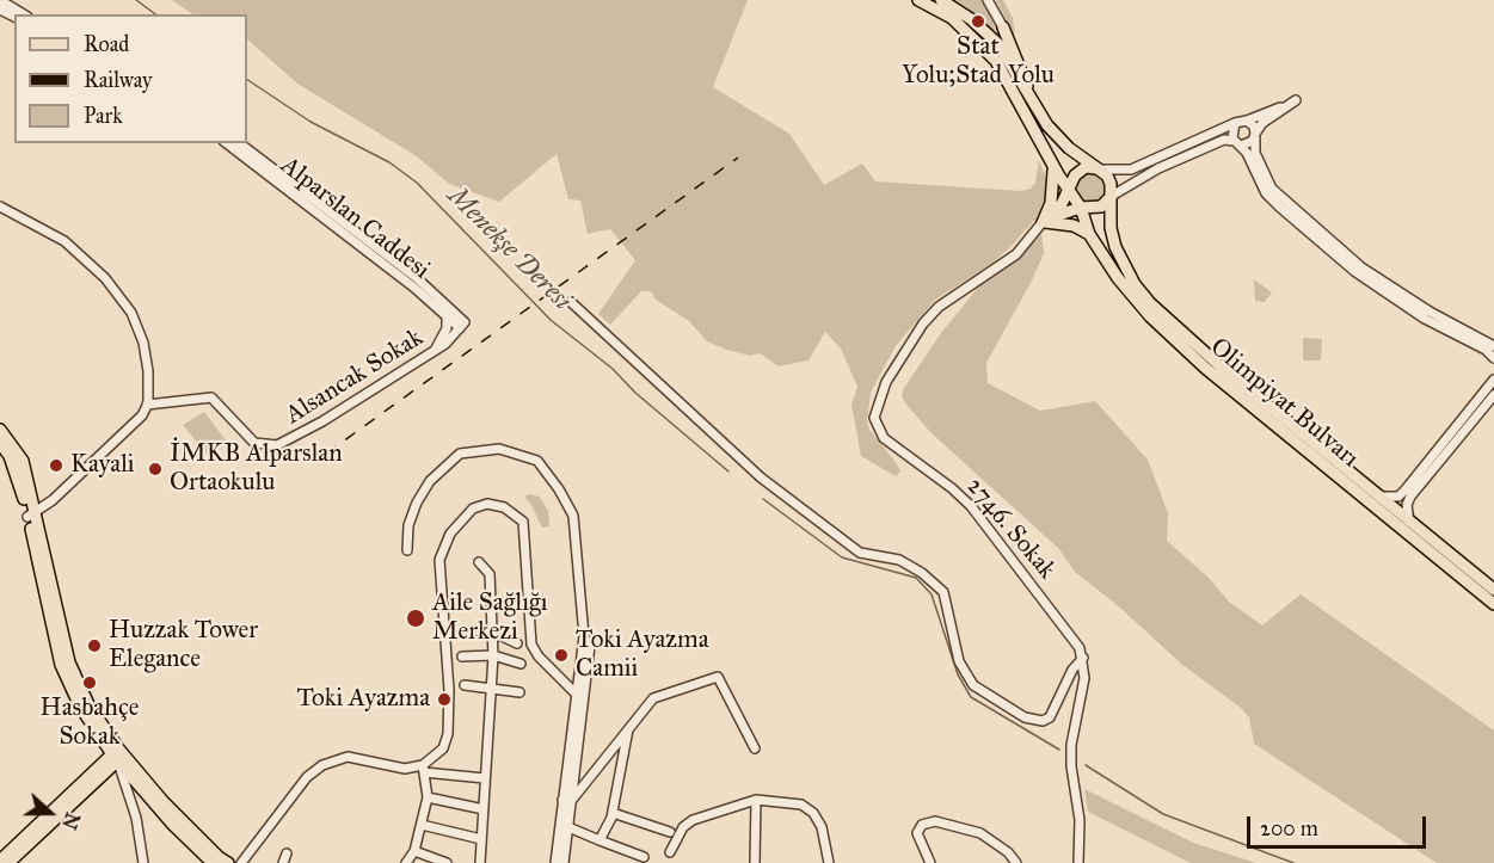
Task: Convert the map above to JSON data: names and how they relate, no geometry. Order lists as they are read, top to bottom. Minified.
{"streets":{"main road":["Olimpiyat Bulvarı"],"street":["Alparslan Caddesi","Alsancak Sokak","2746. Sokak"]},"crossings":[["Alparslan Caddesi","Alsancak Sokak"]],"water":["Menekşe Deresi"],"places":["Stat Yolu;Stad Yolu","Kayali","İMKB Alparslan Ortaokulu","Aile Sağlığı Merkezi","Huzzak Tower Elegance","Toki Ayazma Camii","Hasbahçe Sokak","Toki Ayazma"],"legend":["Road","Railway","Park"],"scale_bar":"200 m","north":"right"}
